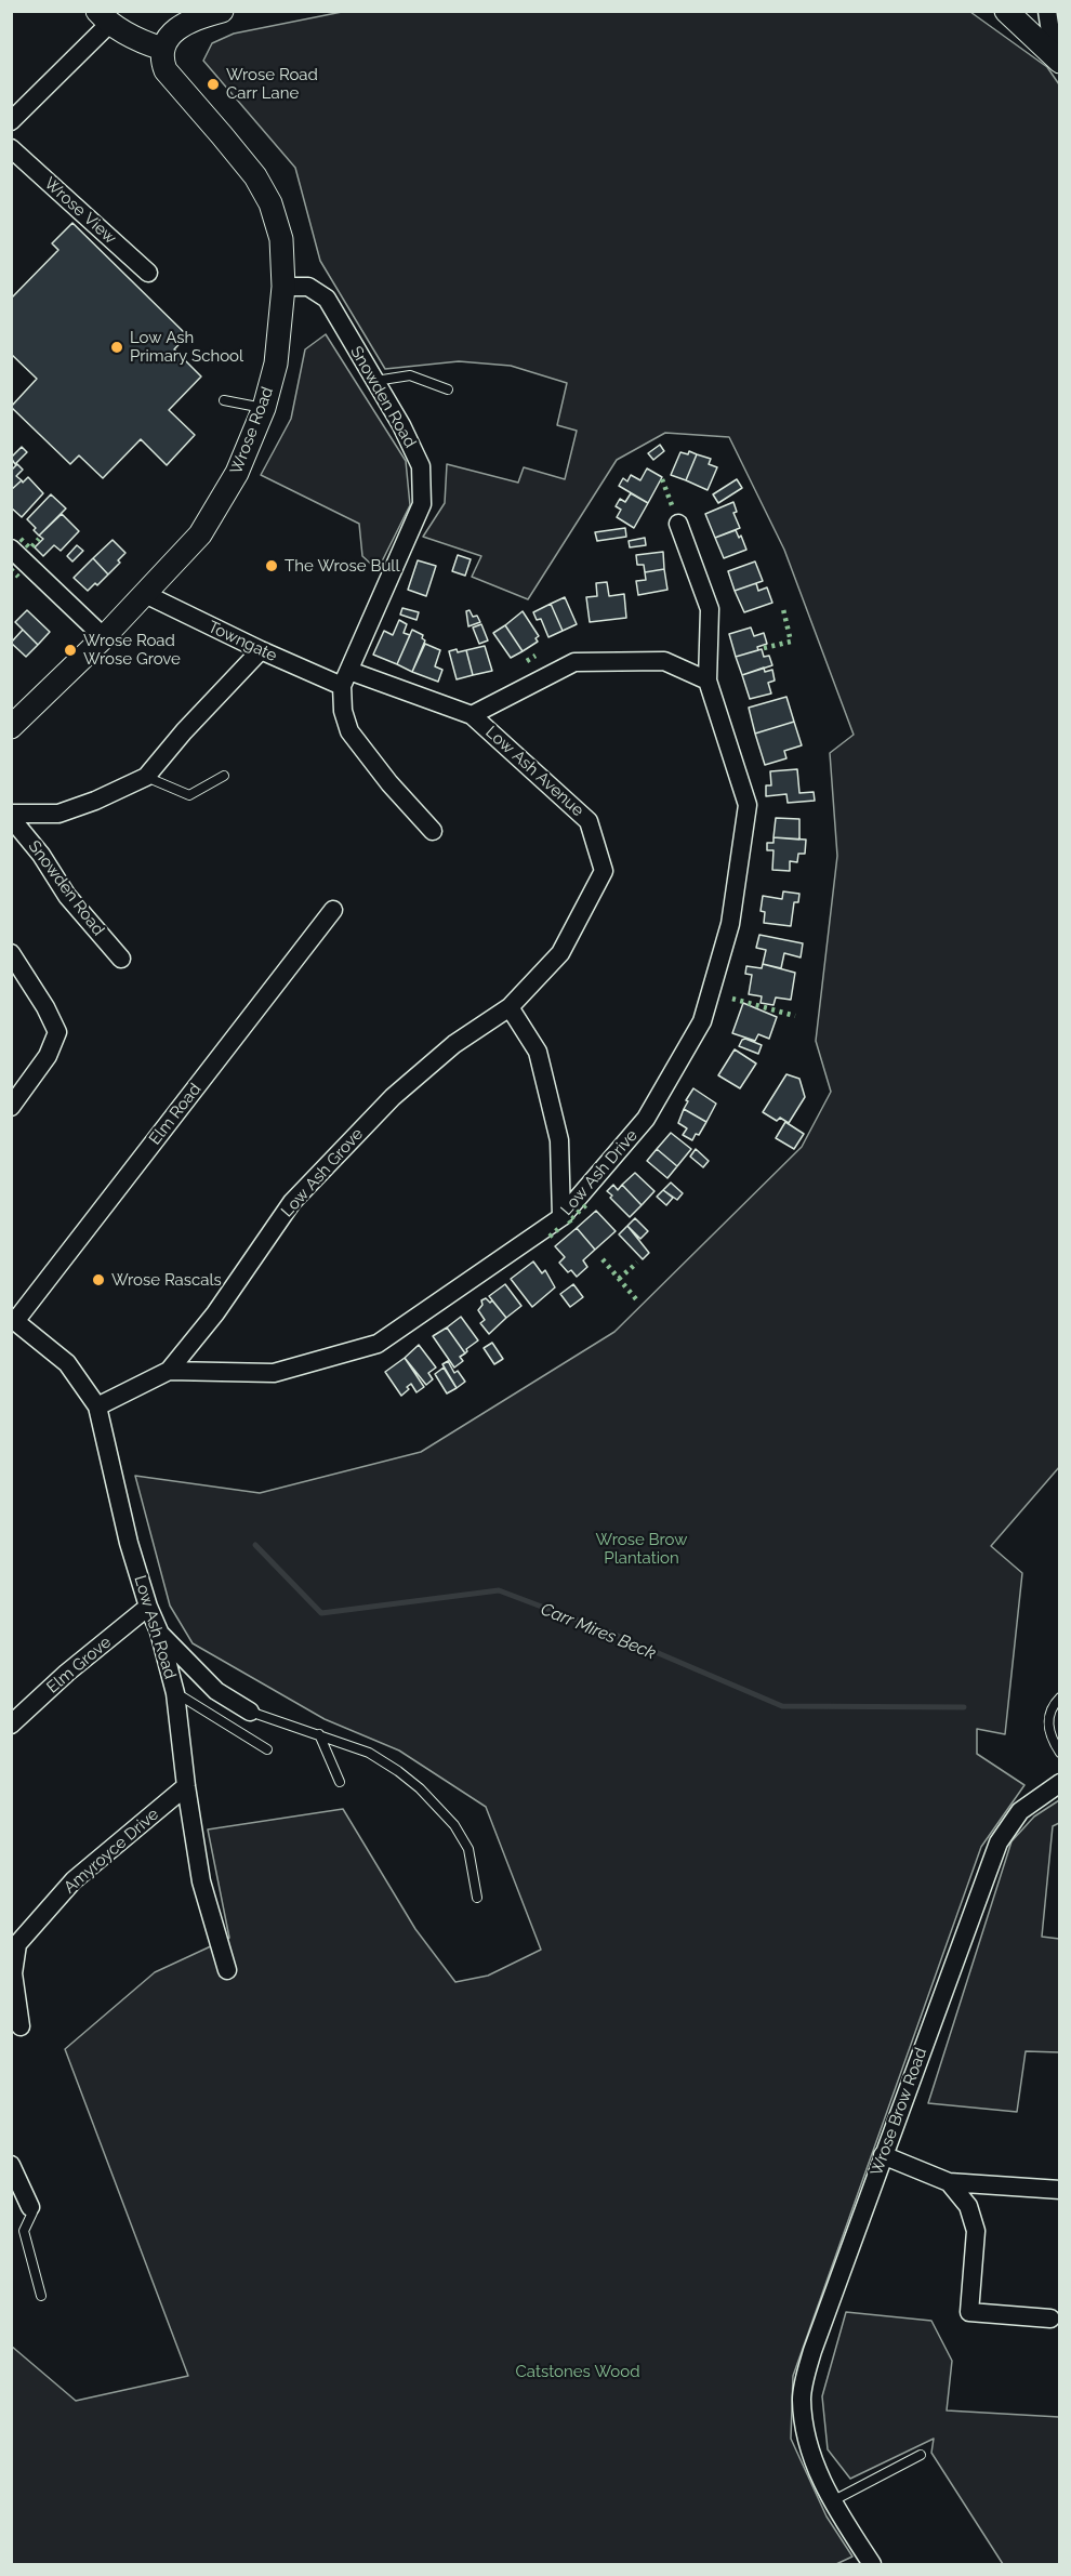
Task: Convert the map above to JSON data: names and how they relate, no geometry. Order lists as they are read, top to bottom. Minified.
{"streets":{"street":["Wrose View","Snowden Road","Wrose Road","Towngate","Low Ash Avenue","Elm Road","Low Ash Grove","Low Ash Drive","Low Ash Road","Elm Grove","Amyroyce Drive","Wrose Brow Road"]},"crossings":[["Snowden Road","Wrose Road"],["Snowden Road","Towngate"],["Wrose Road","Towngate"],["Low Ash Avenue","Low Ash Grove"],["Elm Road","Low Ash Road"],["Low Ash Grove","Low Ash Drive"],["Low Ash Drive","Low Ash Road"],["Low Ash Road","Elm Grove"],["Low Ash Road","Amyroyce Drive"]],"water":["Carr Mires Beck"],"parks":["Wrose Brow Plantation","Catstones Wood"],"places":["Wrose Road Carr Lane","Low Ash Primary School","The Wrose Bull","Wrose Road Wrose Grove","Wrose Rascals"]}
